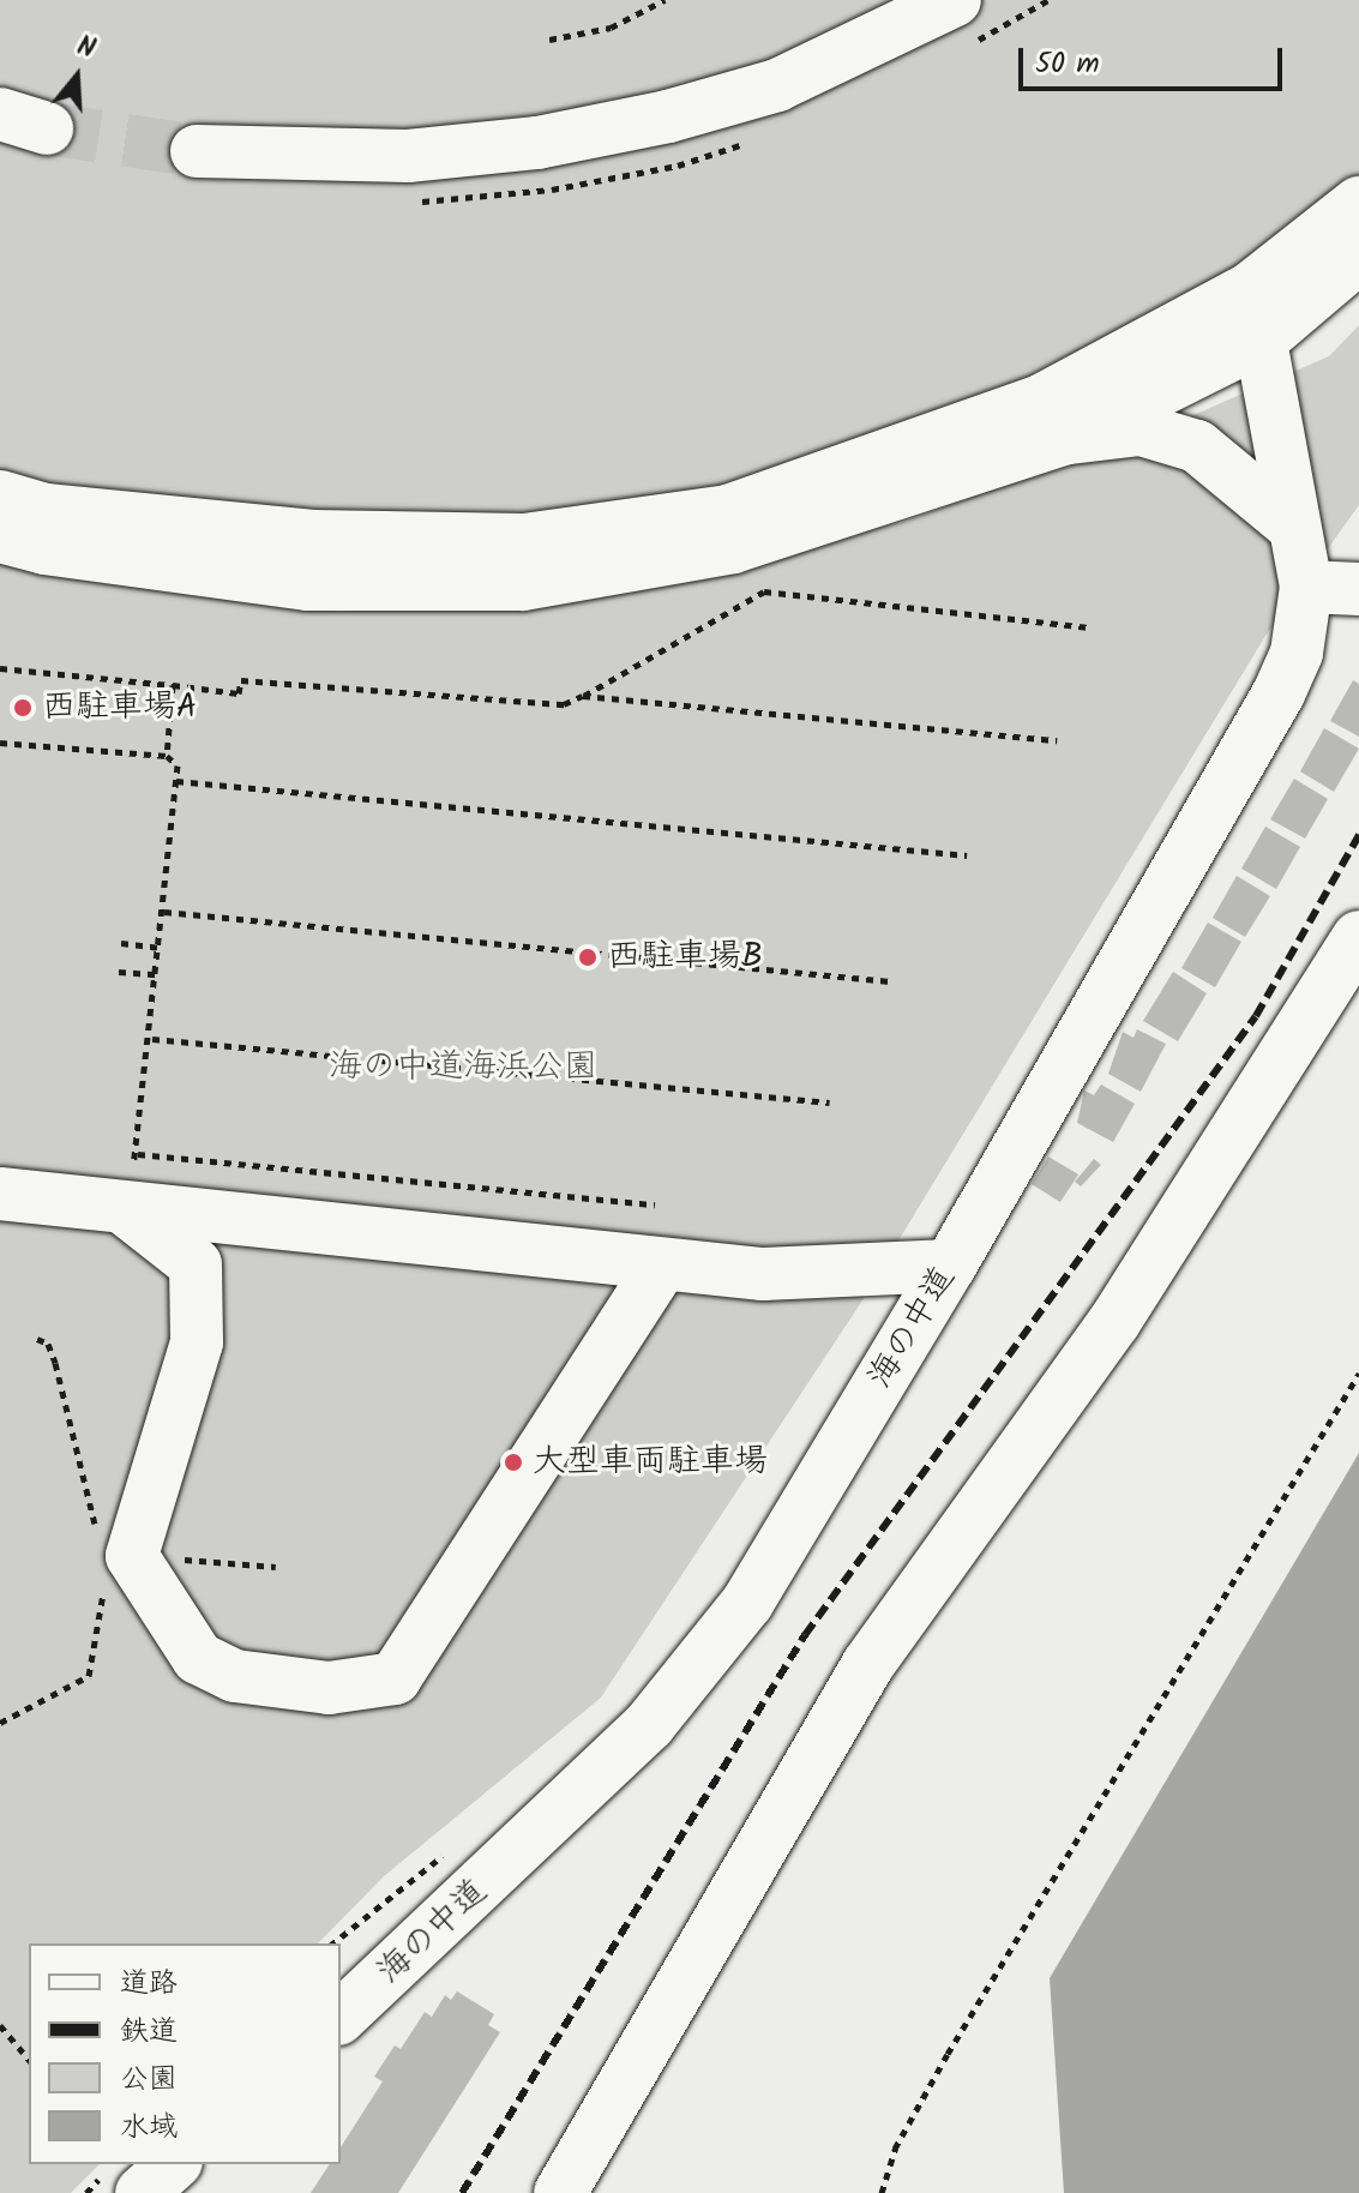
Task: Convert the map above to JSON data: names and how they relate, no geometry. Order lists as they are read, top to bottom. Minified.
{"streets":{"street":["海の中道"]},"parks":["海の中道海浜公園"],"places":["西駐車場A","西駐車場B","大型車両駐車場"],"legend":["道路","鉄道","公園","水域"],"scale_bar":"50 m","north":"top"}
